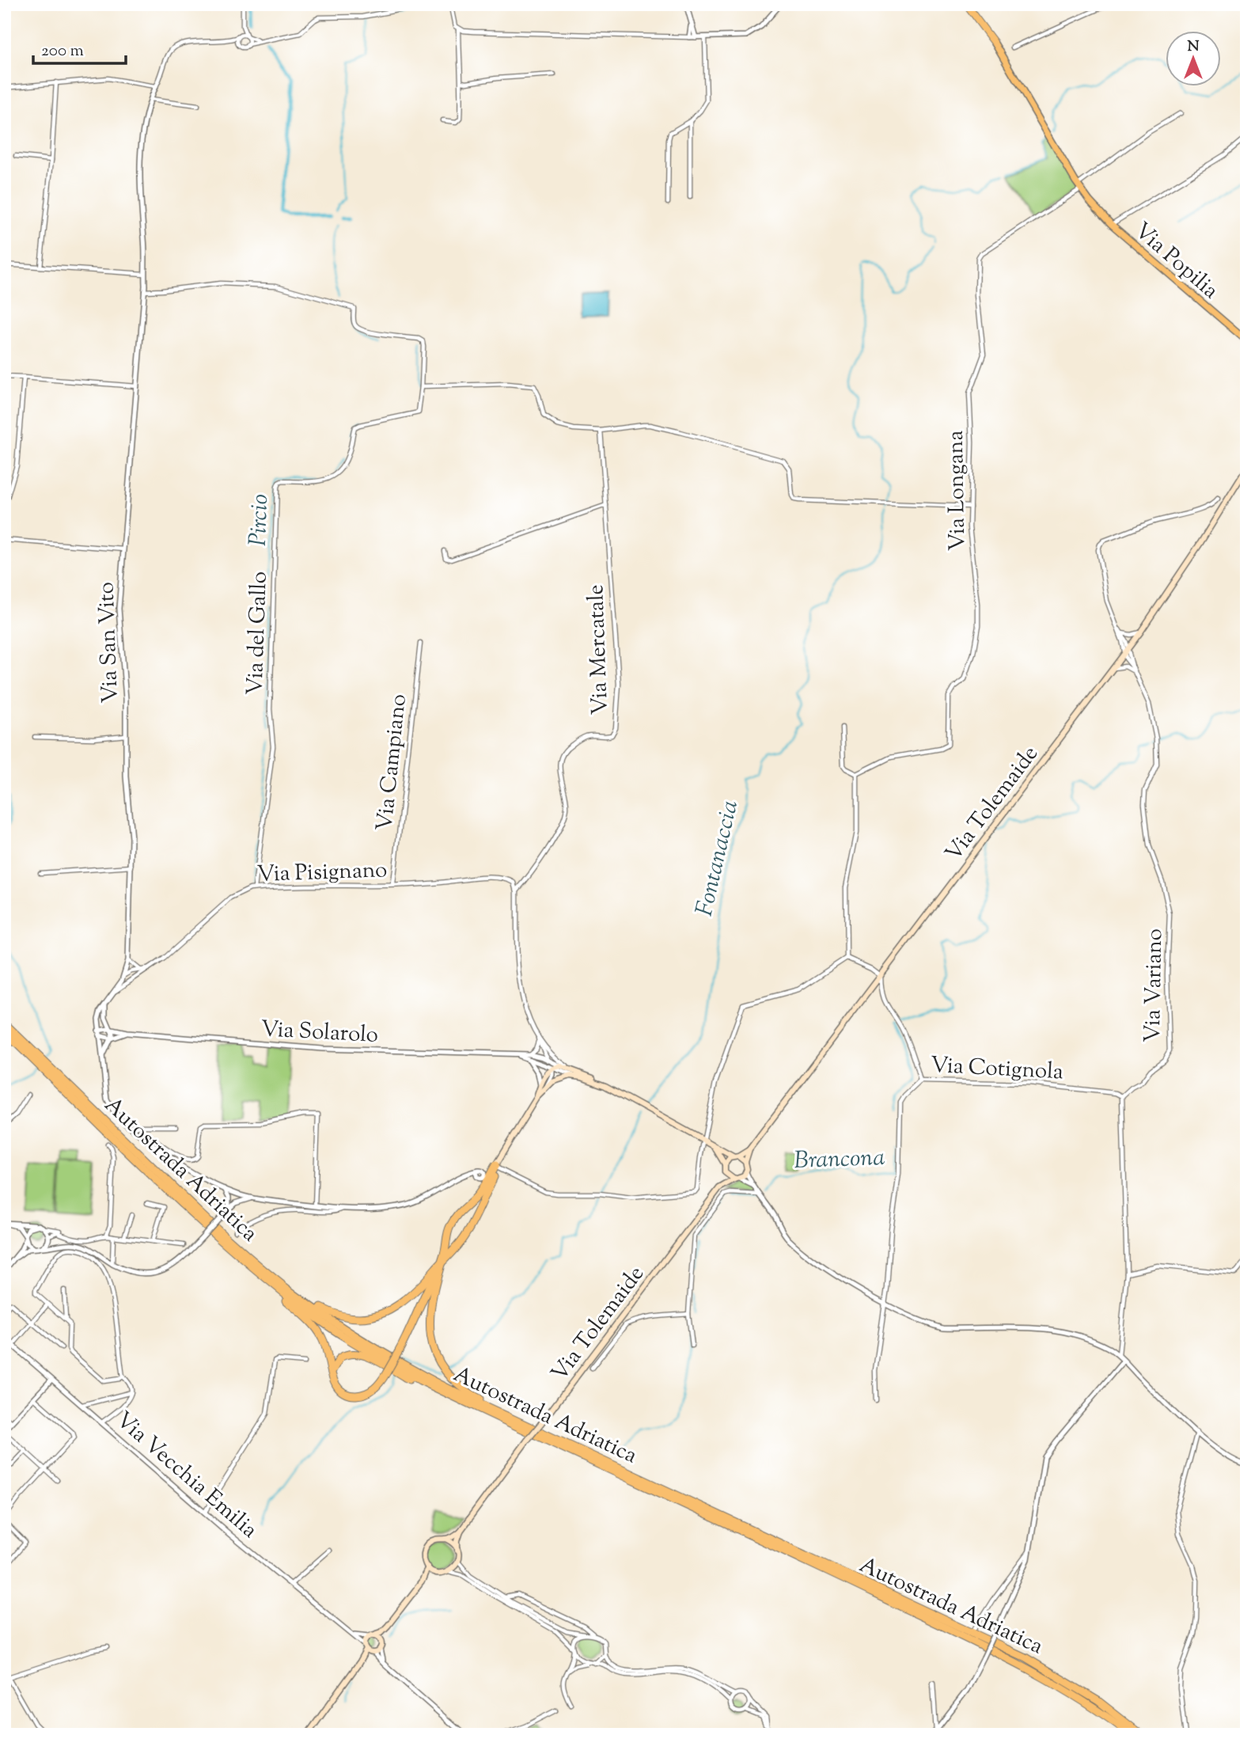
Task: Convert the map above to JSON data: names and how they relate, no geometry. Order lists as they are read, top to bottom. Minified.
{"streets":{"highway":["Autostrada Adriatica"],"main road":["Via Popilia","Via Tolemaide"],"street":["Via Longana","Via del Gallo","Via San Vito","Via Mercatale","Via Campiano","Via Pisignano","Via Variano","Via Solarolo","Via Cotignola","Via Vecchia Emilia"]},"crossings":[["Via Popilia","Via Longana"],["Via del Gallo","Via Pisignano"],["Via San Vito","Via Pisignano"],["Via San Vito","Via Solarolo"],["Via Mercatale","Via Pisignano"],["Via Campiano","Via Pisignano"],["Via Tolemaide","Via Variano"],["Via Tolemaide","Via Cotignola"],["Via Tolemaide","Via Vecchia Emilia"],["Via Variano","Via Cotignola"]],"water":["Pircio","Fontanaccia","Brancona"],"scale_bar":"200 m","north":"top"}
